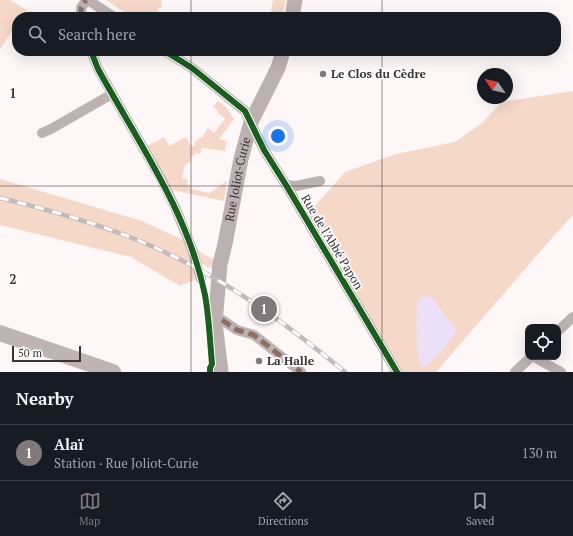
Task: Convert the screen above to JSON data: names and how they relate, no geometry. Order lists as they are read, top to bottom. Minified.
{"streets":{"main road":["Rue Joliot-Curie"],"street":["Rue de l'Abbé Papon"]},"crossings":[["Rue Joliot-Curie","Rue de l'Abbé Papon"]],"places":["Le Clos du Cèdre","La Halle"],"scale_bar":"50 m","north":"top left","page":{"search":"Search here","pins":"1","scale":"50 m","heading":"Nearby","list":[{"mark":"1","name":"Alaï","note":"Station · Rue Joliot-Curie","value":"130 m"}],"nav":["Map","Directions","Saved"]},"grid":{"rows":["1","2"]}}
